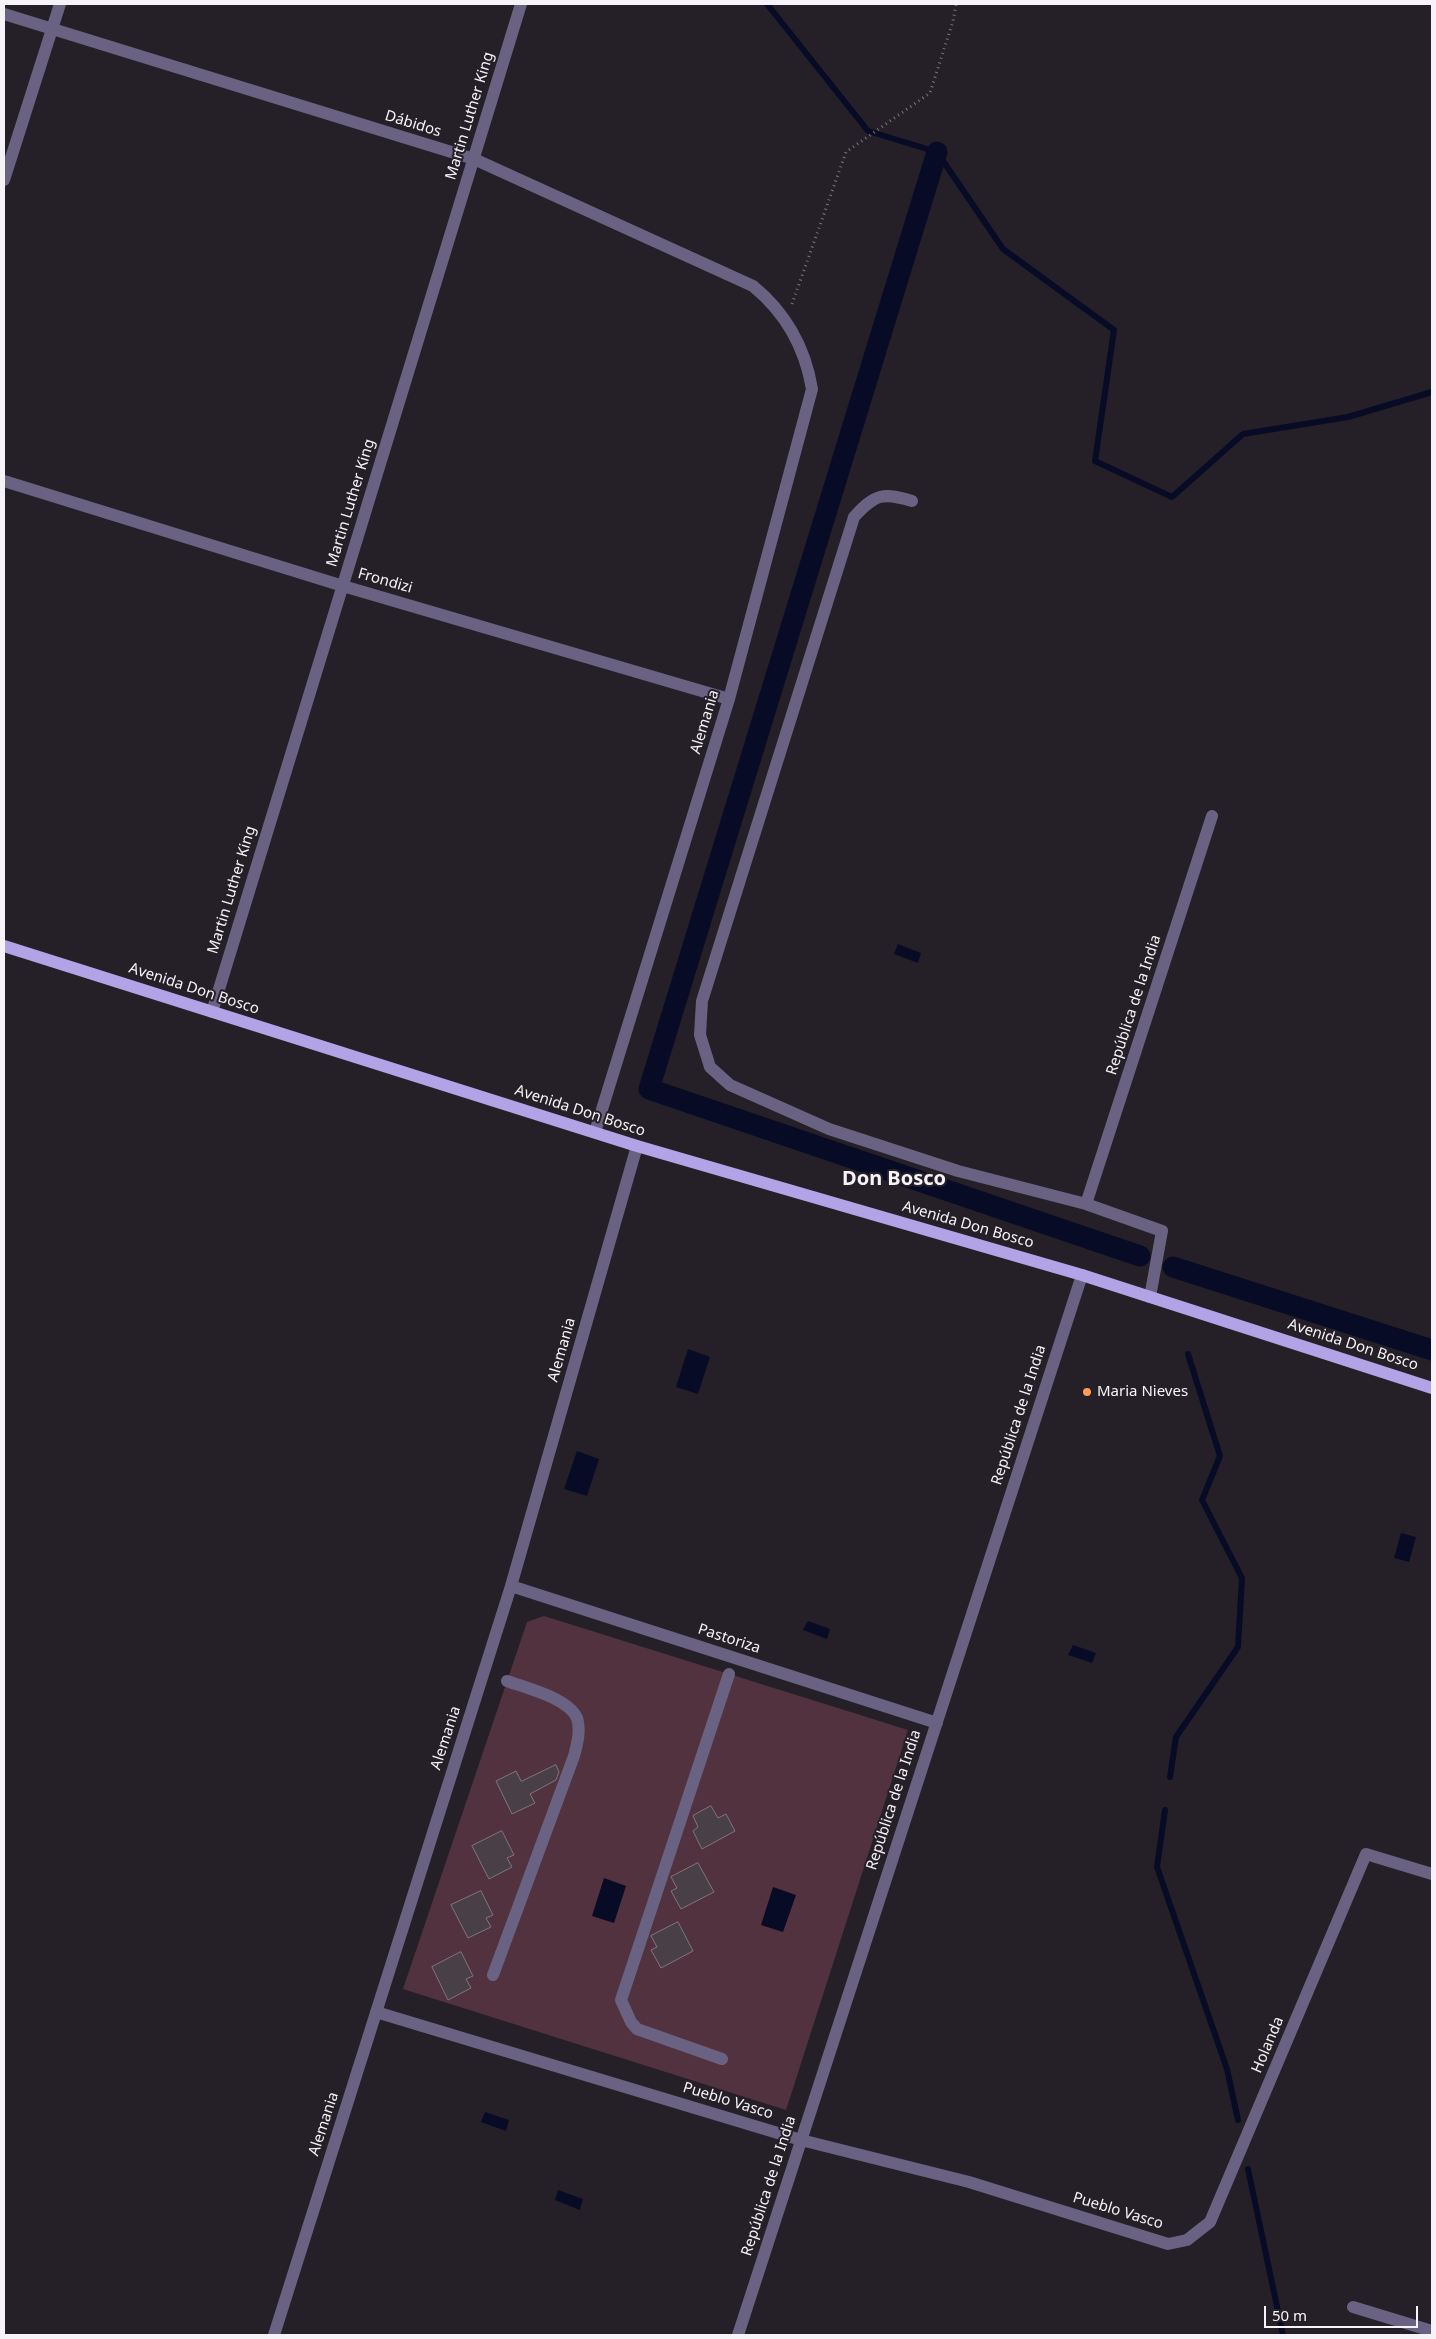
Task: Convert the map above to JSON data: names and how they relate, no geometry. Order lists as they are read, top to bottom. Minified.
{"streets":{"main road":["Avenida Don Bosco"],"street":["Martin Luther King","Dábidos","Frondizi","Alemania","República de la India","Pastoriza","Holanda","Pueblo Vasco"]},"crossings":[["Martin Luther King","Dábidos"],["Martin Luther King","Frondizi"],["Martin Luther King","Avenida Don Bosco"],["Dábidos","Alemania"],["Frondizi","Alemania"],["Alemania","Avenida Don Bosco"],["Alemania","Pastoriza"],["Alemania","Pueblo Vasco"],["Avenida Don Bosco","República de la India"],["República de la India","Pastoriza"],["República de la India","Pueblo Vasco"],["Holanda","Pueblo Vasco"]],"districts":["Don Bosco"],"places":["Maria Nieves"],"scale_bar":"50 m"}
